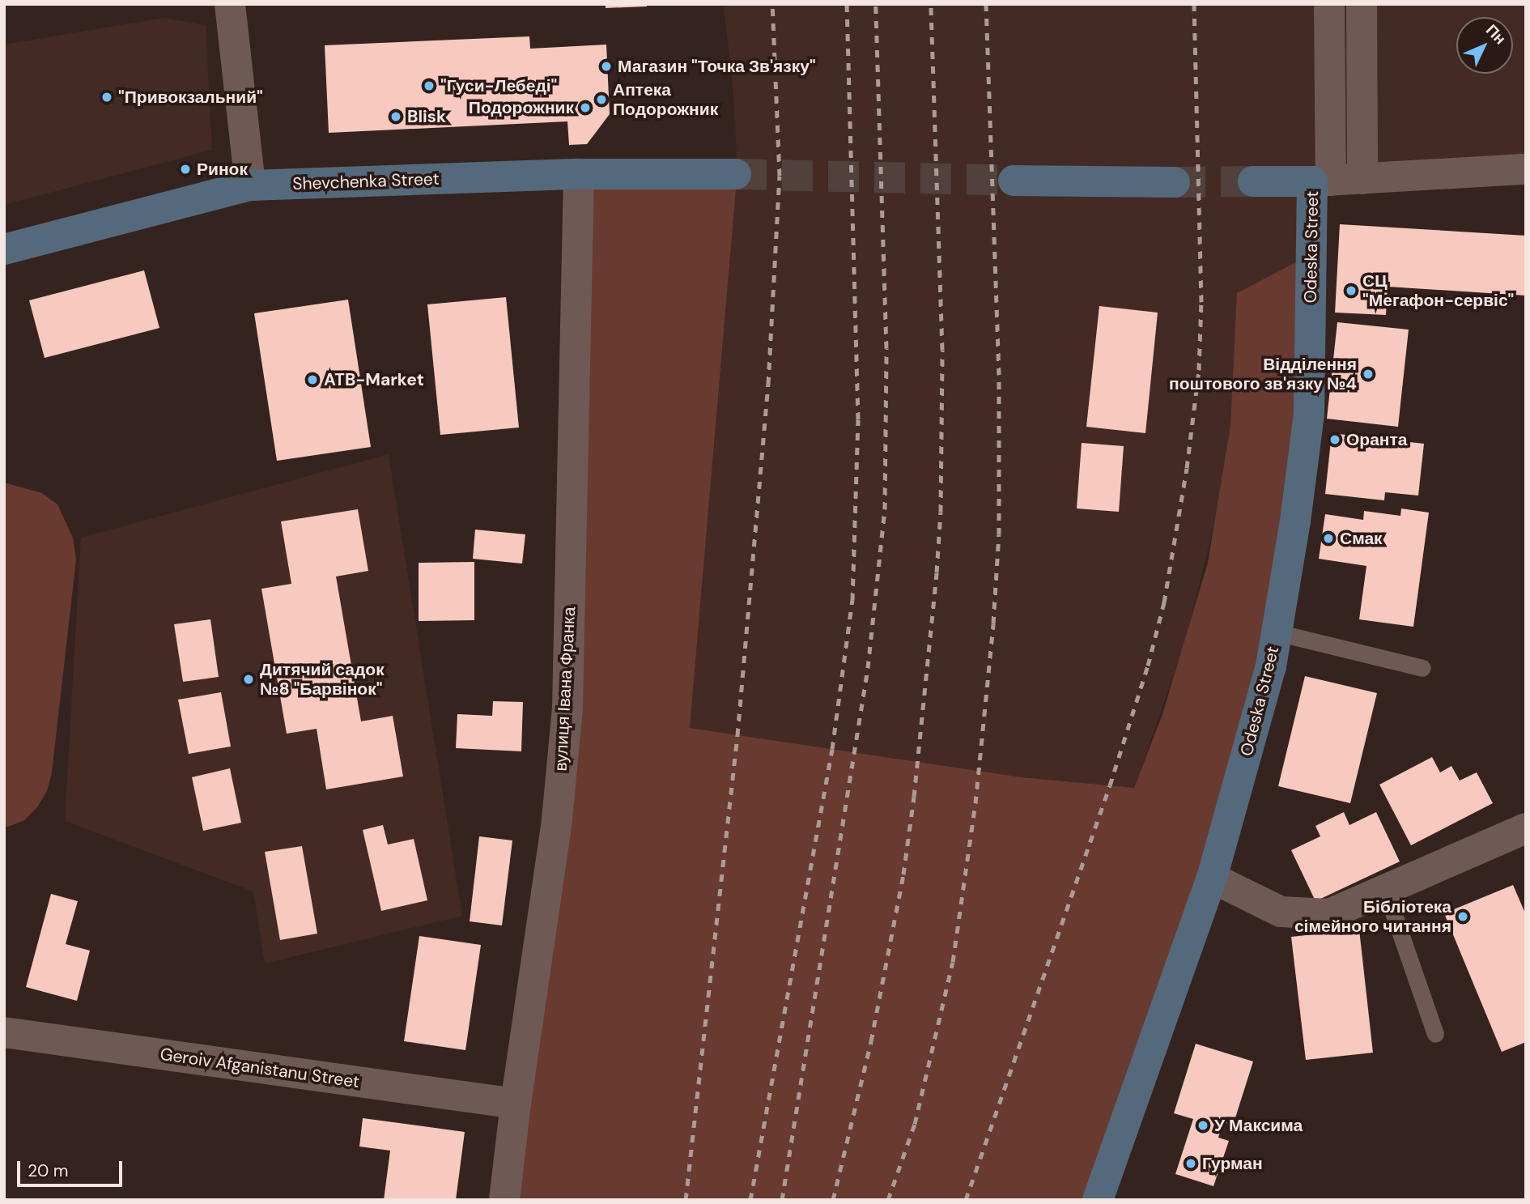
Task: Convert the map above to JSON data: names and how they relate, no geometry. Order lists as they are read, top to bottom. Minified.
{"streets":{"main road":["Shevchenka Street","Odeska Street"],"street":["вулиця Івана Франка","Geroiv Afganistanu Street"]},"crossings":[["Shevchenka Street","вулиця Івана Франка"],["вулиця Івана Франка","Geroiv Afganistanu Street"]],"places":["Магазин \"Точка Зв'язку\"","\"Гуси-Лебеді\"","\"Привокзальний\"","Аптека Подорожник","Подорожник","Blisk","Ринок","СЦ \"Мегафон-сервіс\"","Відділення поштового зв'язку №4","ATB-Market","Оранта","Смак","Дитячий садок №8 \"Барвінок\"","Бібліотека сімейного читання","У Максима","Гурман"],"scale_bar":"20 m","north":"top right"}
